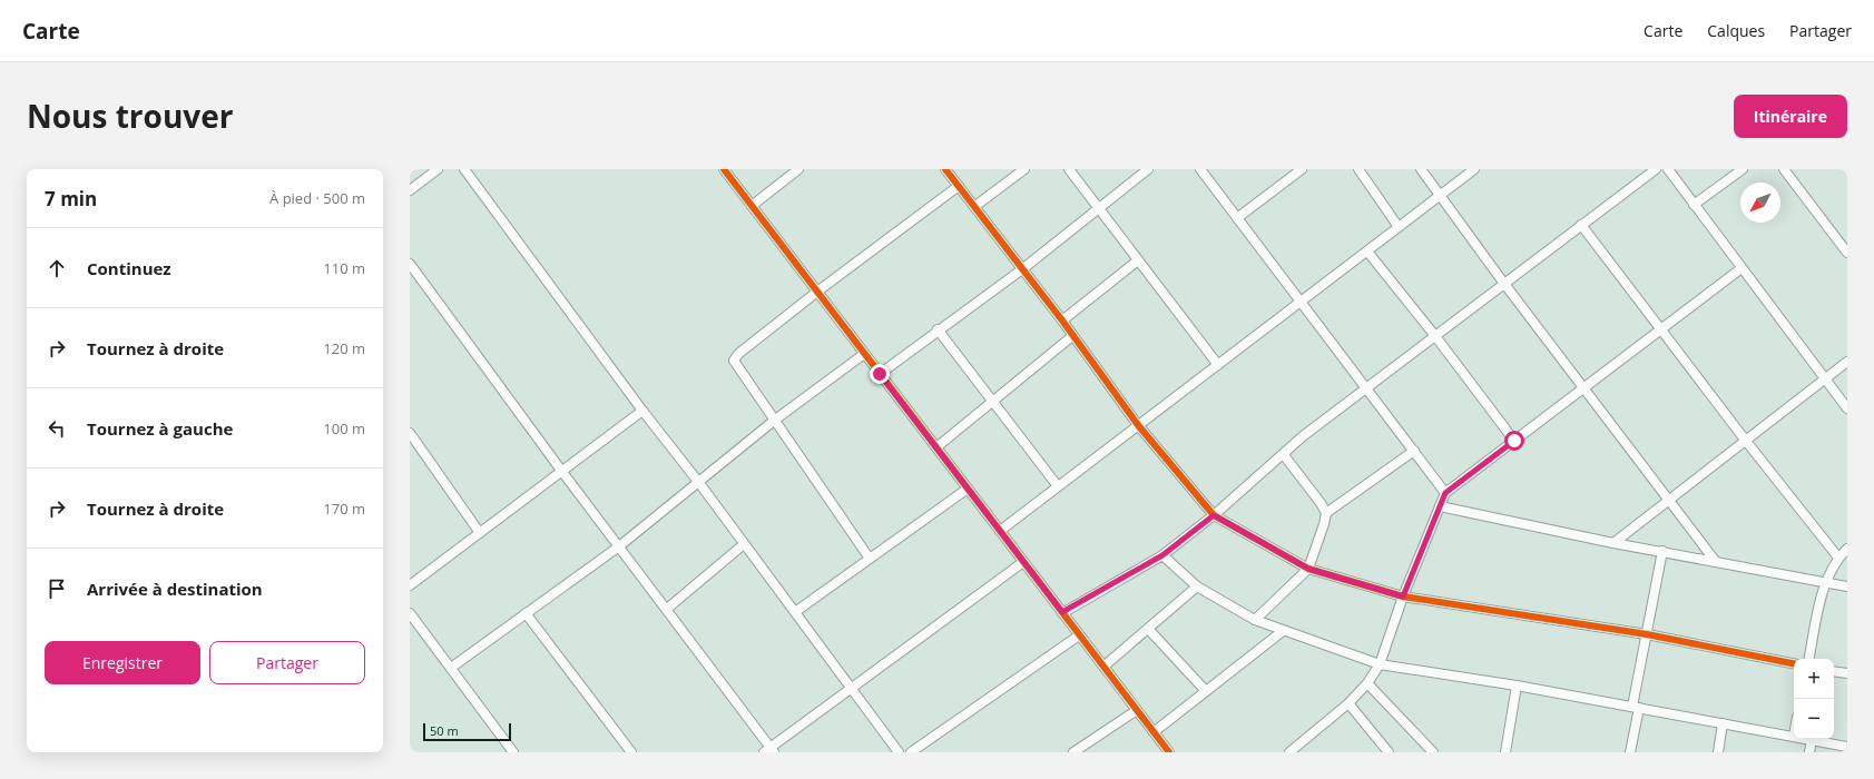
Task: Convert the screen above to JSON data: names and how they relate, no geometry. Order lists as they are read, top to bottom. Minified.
{"scale_bar":"50 m","north":"bottom left","page":{"header":"Carte","nav":["Carte","Calques","Partager"],"title":"Nous trouver","buttons":["Itinéraire",["Enregistrer","Partager"]],"heading":["7 min","À pied · 500 m"],"list":[["Continuez","110 m"],["Tournez à droite","120 m"],["Tournez à gauche","100 m"],["Tournez à droite","170 m"],"Arrivée à destination"],"map_buttons":["+","−"],"scale":"50 m"}}
